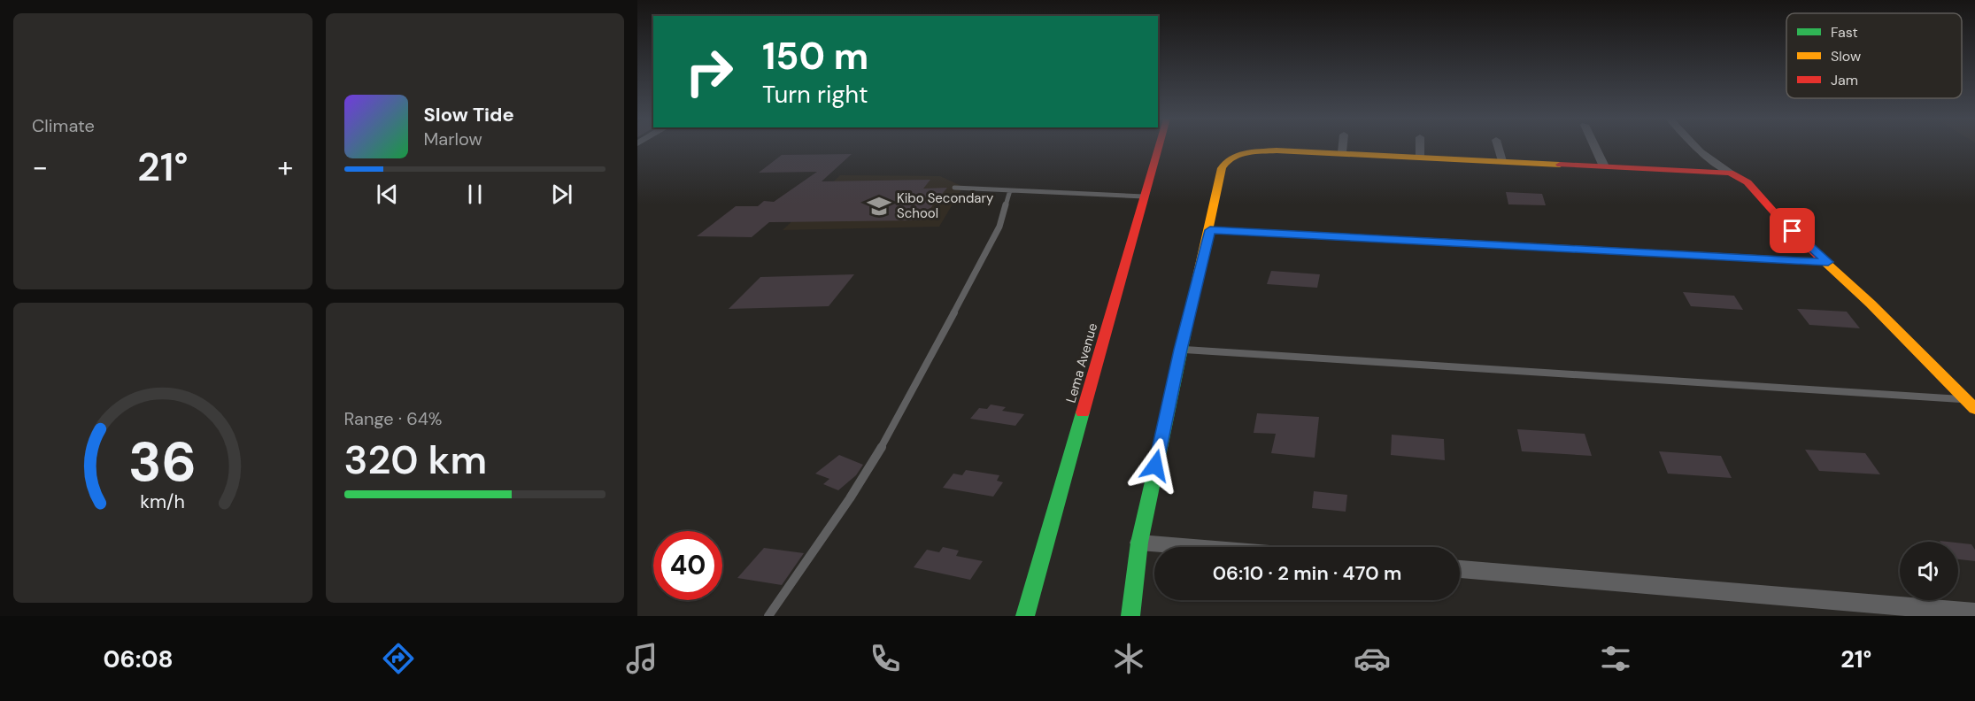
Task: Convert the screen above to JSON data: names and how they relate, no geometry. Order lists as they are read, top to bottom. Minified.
{"streets":{"street":["Lema Avenue"]},"places":{"school or university":["Kibo Secondary School"]},"legend":["Fast","Slow","Jam"],"page":{"tile":["Climate",["Range · 64%","320 km"]],"turn":["150 m","Turn right"],"song":["Slow Tide","Marlow"],"heat":["−","21°","+"],"limit":"40","trip":"06:10 · 2 min · 470 m","tabs":["06:08","21°"],"gauge":["36","km/h"]}}
